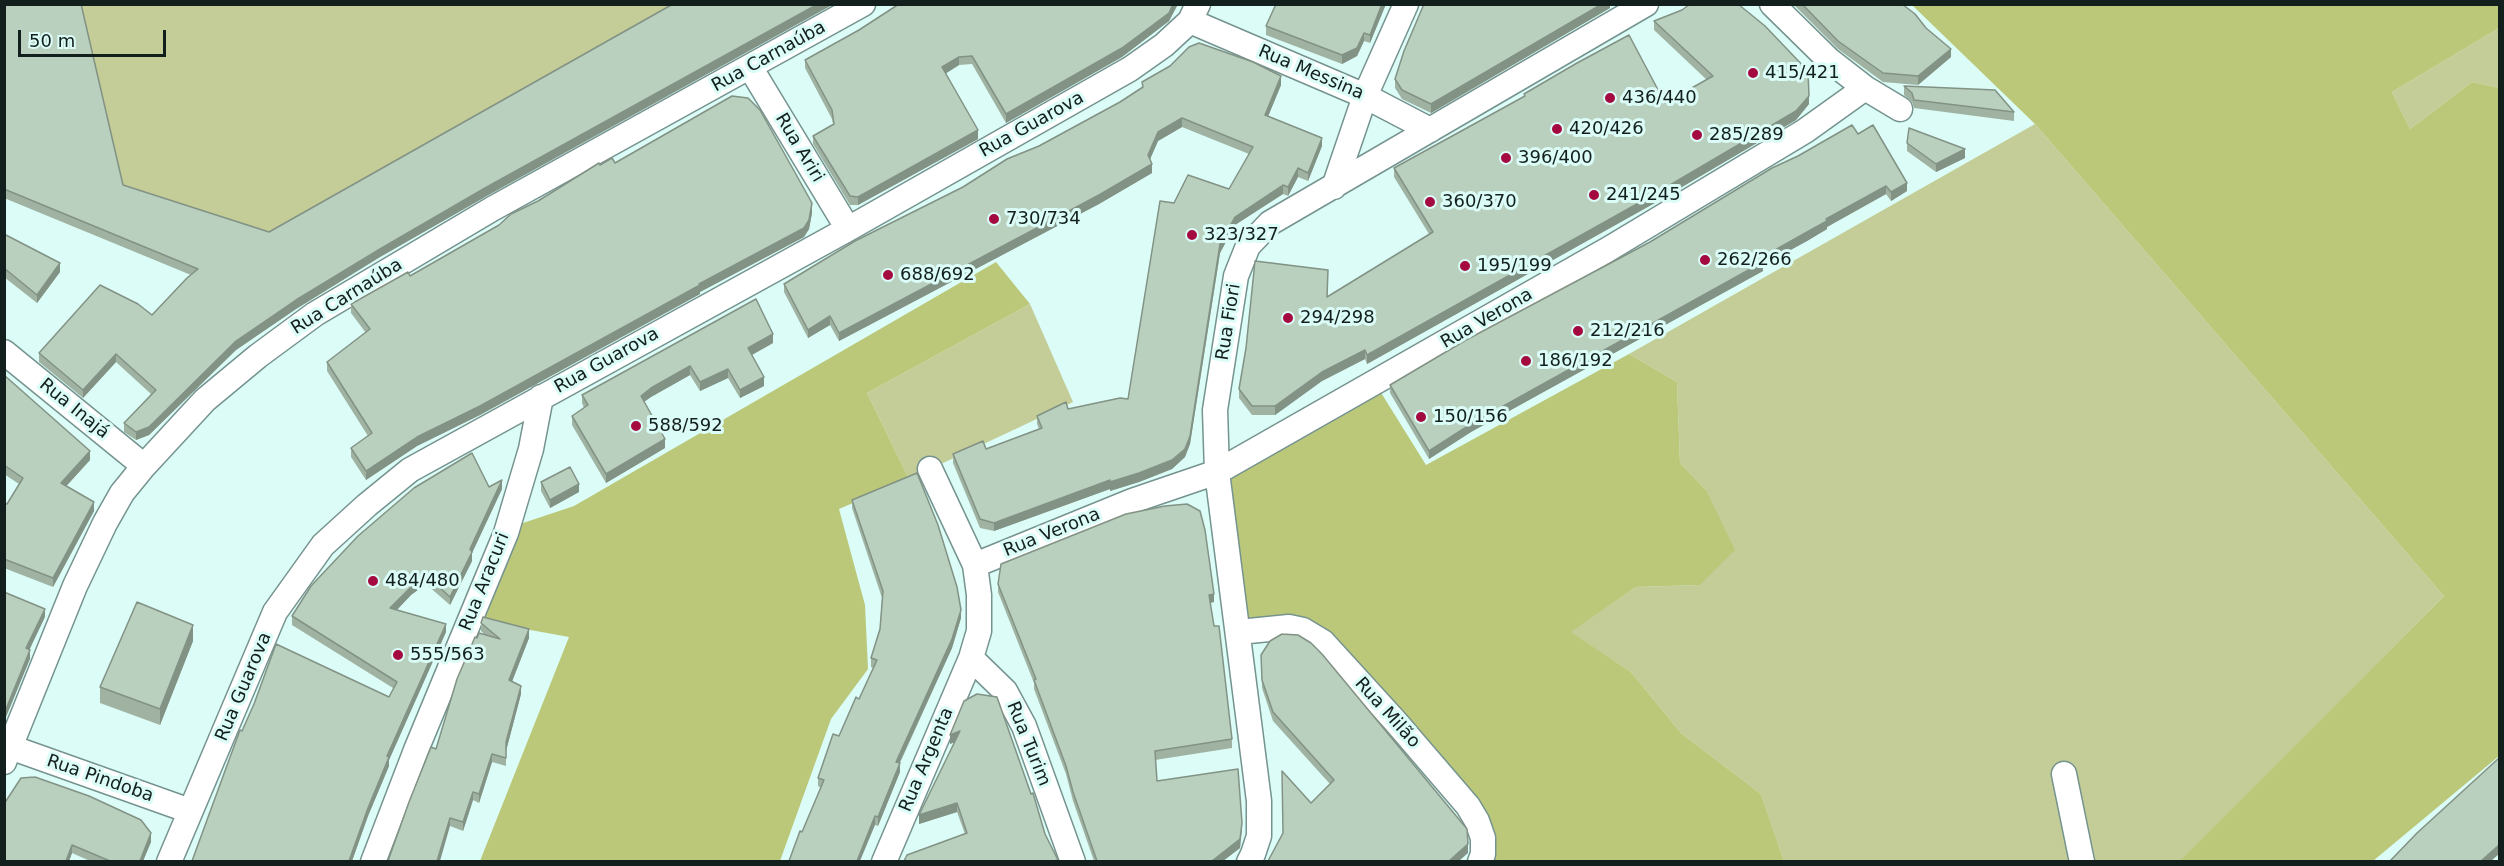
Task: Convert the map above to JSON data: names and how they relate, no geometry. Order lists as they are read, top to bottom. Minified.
{"streets":{"street":["Rua Carnaúba","Rua Messina","Rua Guarova","Rua Ariri","Rua Verona","Rua Fiori","Rua Inajá","Rua Aracuri","Rua Milão","Rua Turim","Rua Argenta","Rua Pindoba"]},"crossings":[["Rua Carnaúba","Rua Ariri"],["Rua Carnaúba","Rua Inajá"],["Rua Carnaúba","Rua Pindoba"],["Rua Messina","Rua Guarova"],["Rua Messina","Rua Fiori"],["Rua Guarova","Rua Ariri"],["Rua Guarova","Rua Aracuri"],["Rua Guarova","Rua Pindoba"],["Rua Verona","Rua Fiori"],["Rua Fiori","Rua Milão"],["Rua Turim","Rua Argenta"]],"places":["415/421","436/440","420/426","285/289","396/400","241/245","360/370","730/734","323/327","262/266","195/199","688/692","294/298","212/216","186/192","150/156","588/592","484/480","555/563"],"scale_bar":"50 m"}
